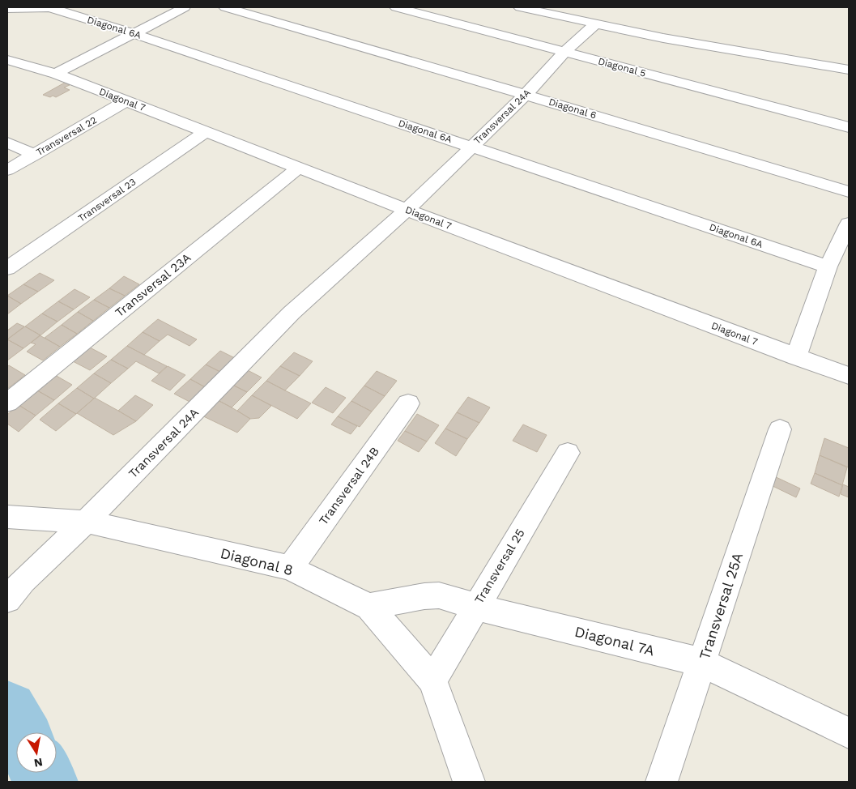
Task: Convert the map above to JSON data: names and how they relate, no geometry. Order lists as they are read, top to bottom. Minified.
{"streets":{"street":["Diagonal 6A","Diagonal 5","Diagonal 7","Diagonal 6","Transversal 24A","Transversal 22","Transversal 23","Transversal 23A","Transversal 24B","Diagonal 8","Transversal 25","Transversal 25A","Diagonal 7A"]},"crossings":[["Diagonal 6A","Transversal 24A"],["Diagonal 5","Transversal 24A"],["Diagonal 7","Transversal 24A"],["Diagonal 7","Transversal 22"],["Diagonal 7","Transversal 23"],["Diagonal 7","Transversal 23A"],["Diagonal 6","Transversal 24A"],["Transversal 24A","Diagonal 8"],["Transversal 24B","Diagonal 8"],["Diagonal 8","Transversal 25"],["Diagonal 8","Diagonal 7A"],["Transversal 25","Diagonal 7A"],["Transversal 25A","Diagonal 7A"]],"north":"bottom"}
